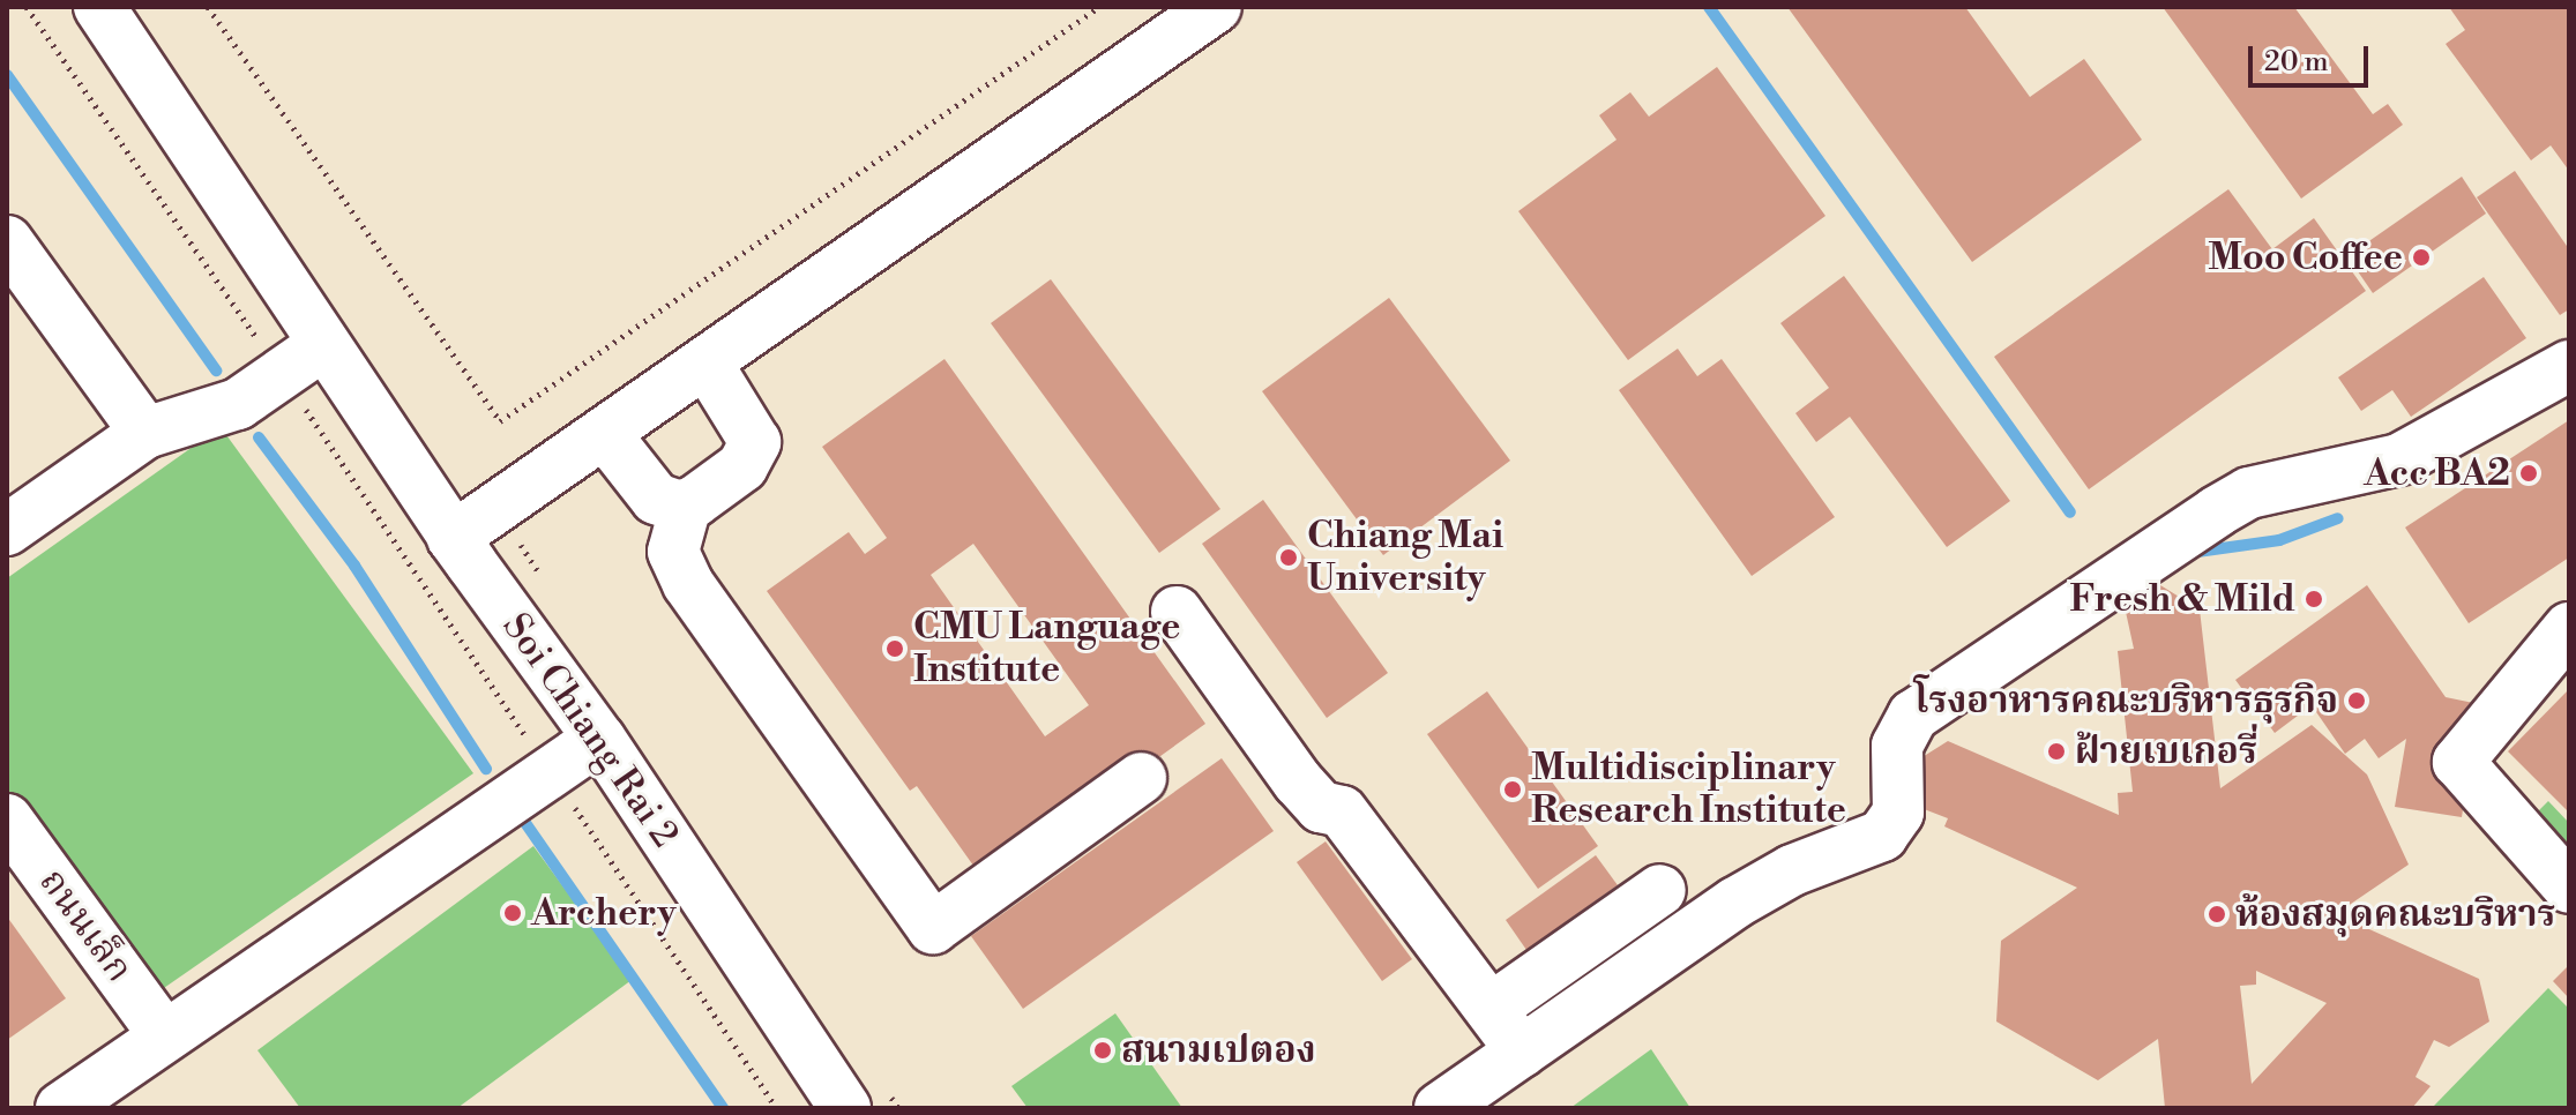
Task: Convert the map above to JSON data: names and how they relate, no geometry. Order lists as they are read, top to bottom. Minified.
{"streets":{"street":["Soi Chiang Rai 2","ถนนเล็ก"]},"places":["Moo Coffee","Acc BA2","Chiang Mai University","Fresh & Mild","CMU Language Institute","โรงอาหารคณะบริหารธุรกิจ","ฝ้ายเบเกอรี่","Multidisciplinary Research Institute","Archery","ห้องสมุดคณะบริหาร","สนามเปตอง"],"scale_bar":"20 m"}
